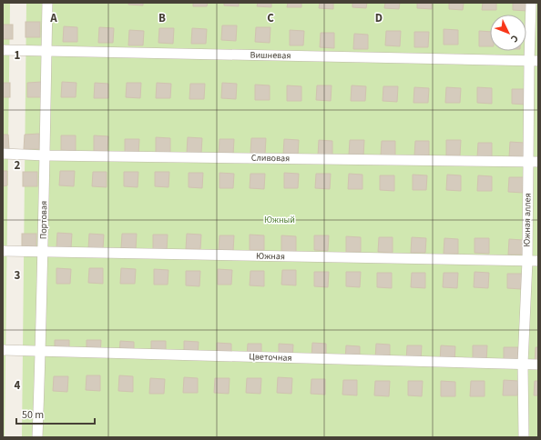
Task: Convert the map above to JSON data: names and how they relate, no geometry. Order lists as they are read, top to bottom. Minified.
{"streets":{"street":["Вишневая","Сливовая","Портовая","Южная аллея","Южная","Цветочная"]},"crossings":[["Вишневая","Портовая"],["Вишневая","Южная аллея"],["Сливовая","Портовая"],["Сливовая","Южная аллея"],["Портовая","Южная"],["Портовая","Цветочная"],["Южная аллея","Южная"],["Южная аллея","Цветочная"]],"parks":["Южный"],"scale_bar":"50 m","north":"bottom right","grid":{"columns":["A","B","C","D"],"rows":["1","2","3","4"]}}
